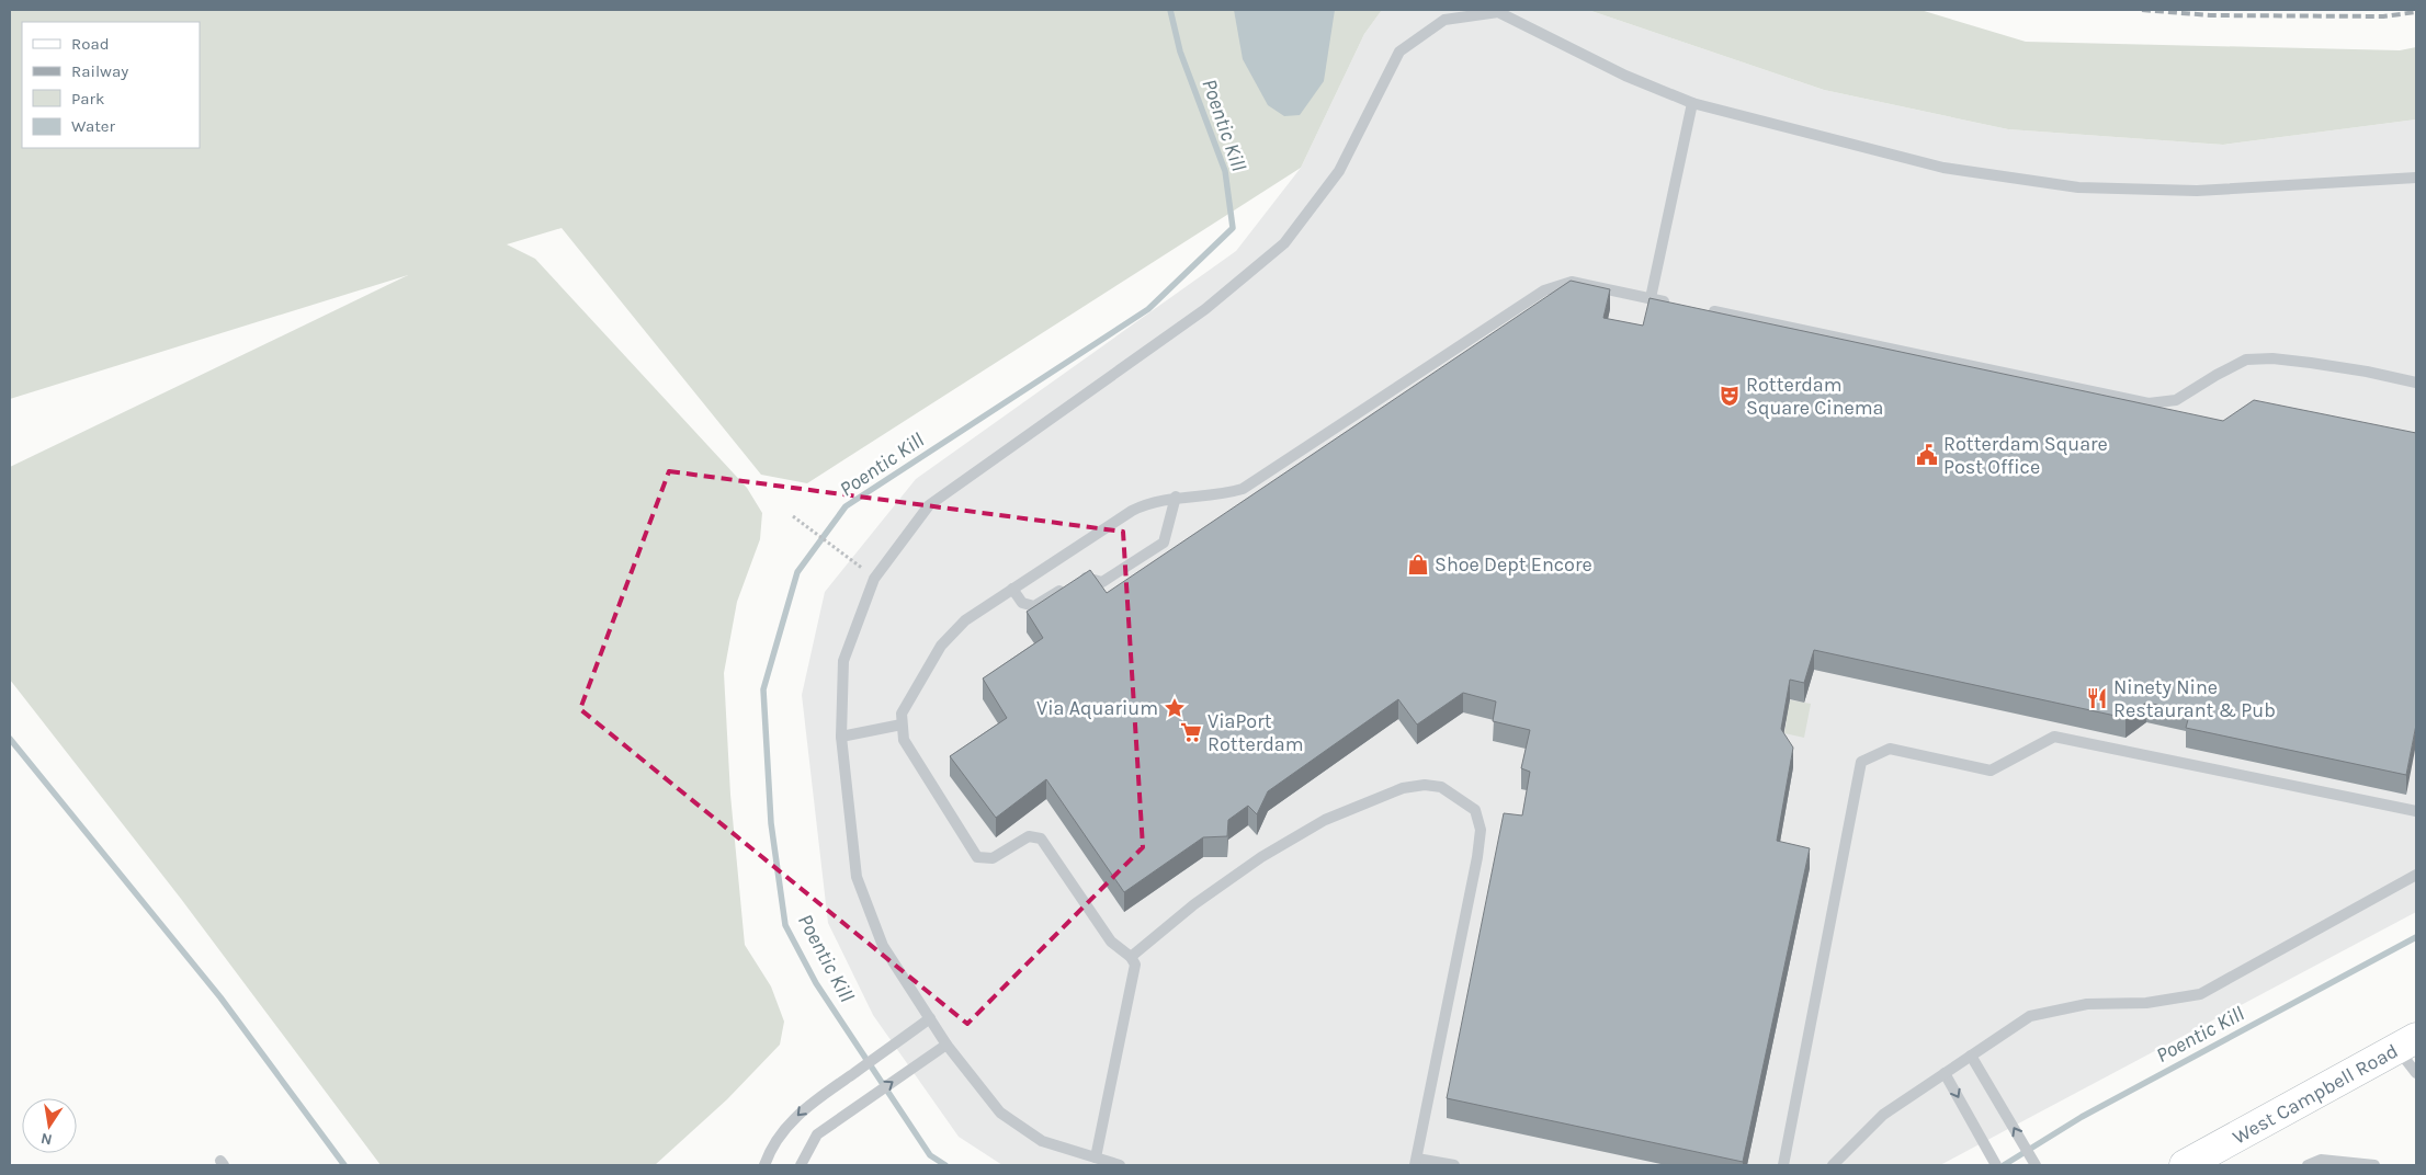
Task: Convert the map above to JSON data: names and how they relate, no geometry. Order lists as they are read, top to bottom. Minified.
{"streets":{"main road":["West Campbell Road"]},"water":["Poentic Kill"],"places":{"theatre":["Rotterdam Square Cinema"],"public building":["Rotterdam Square Post Office"],"shop":["Shoe Dept Encore"],"restaurant":["Ninety Nine Restaurant & Pub"],"place":["Via Aquarium"],"supermarket":["ViaPort Rotterdam"]},"legend":["Road","Railway","Park","Water"],"north":"bottom"}
